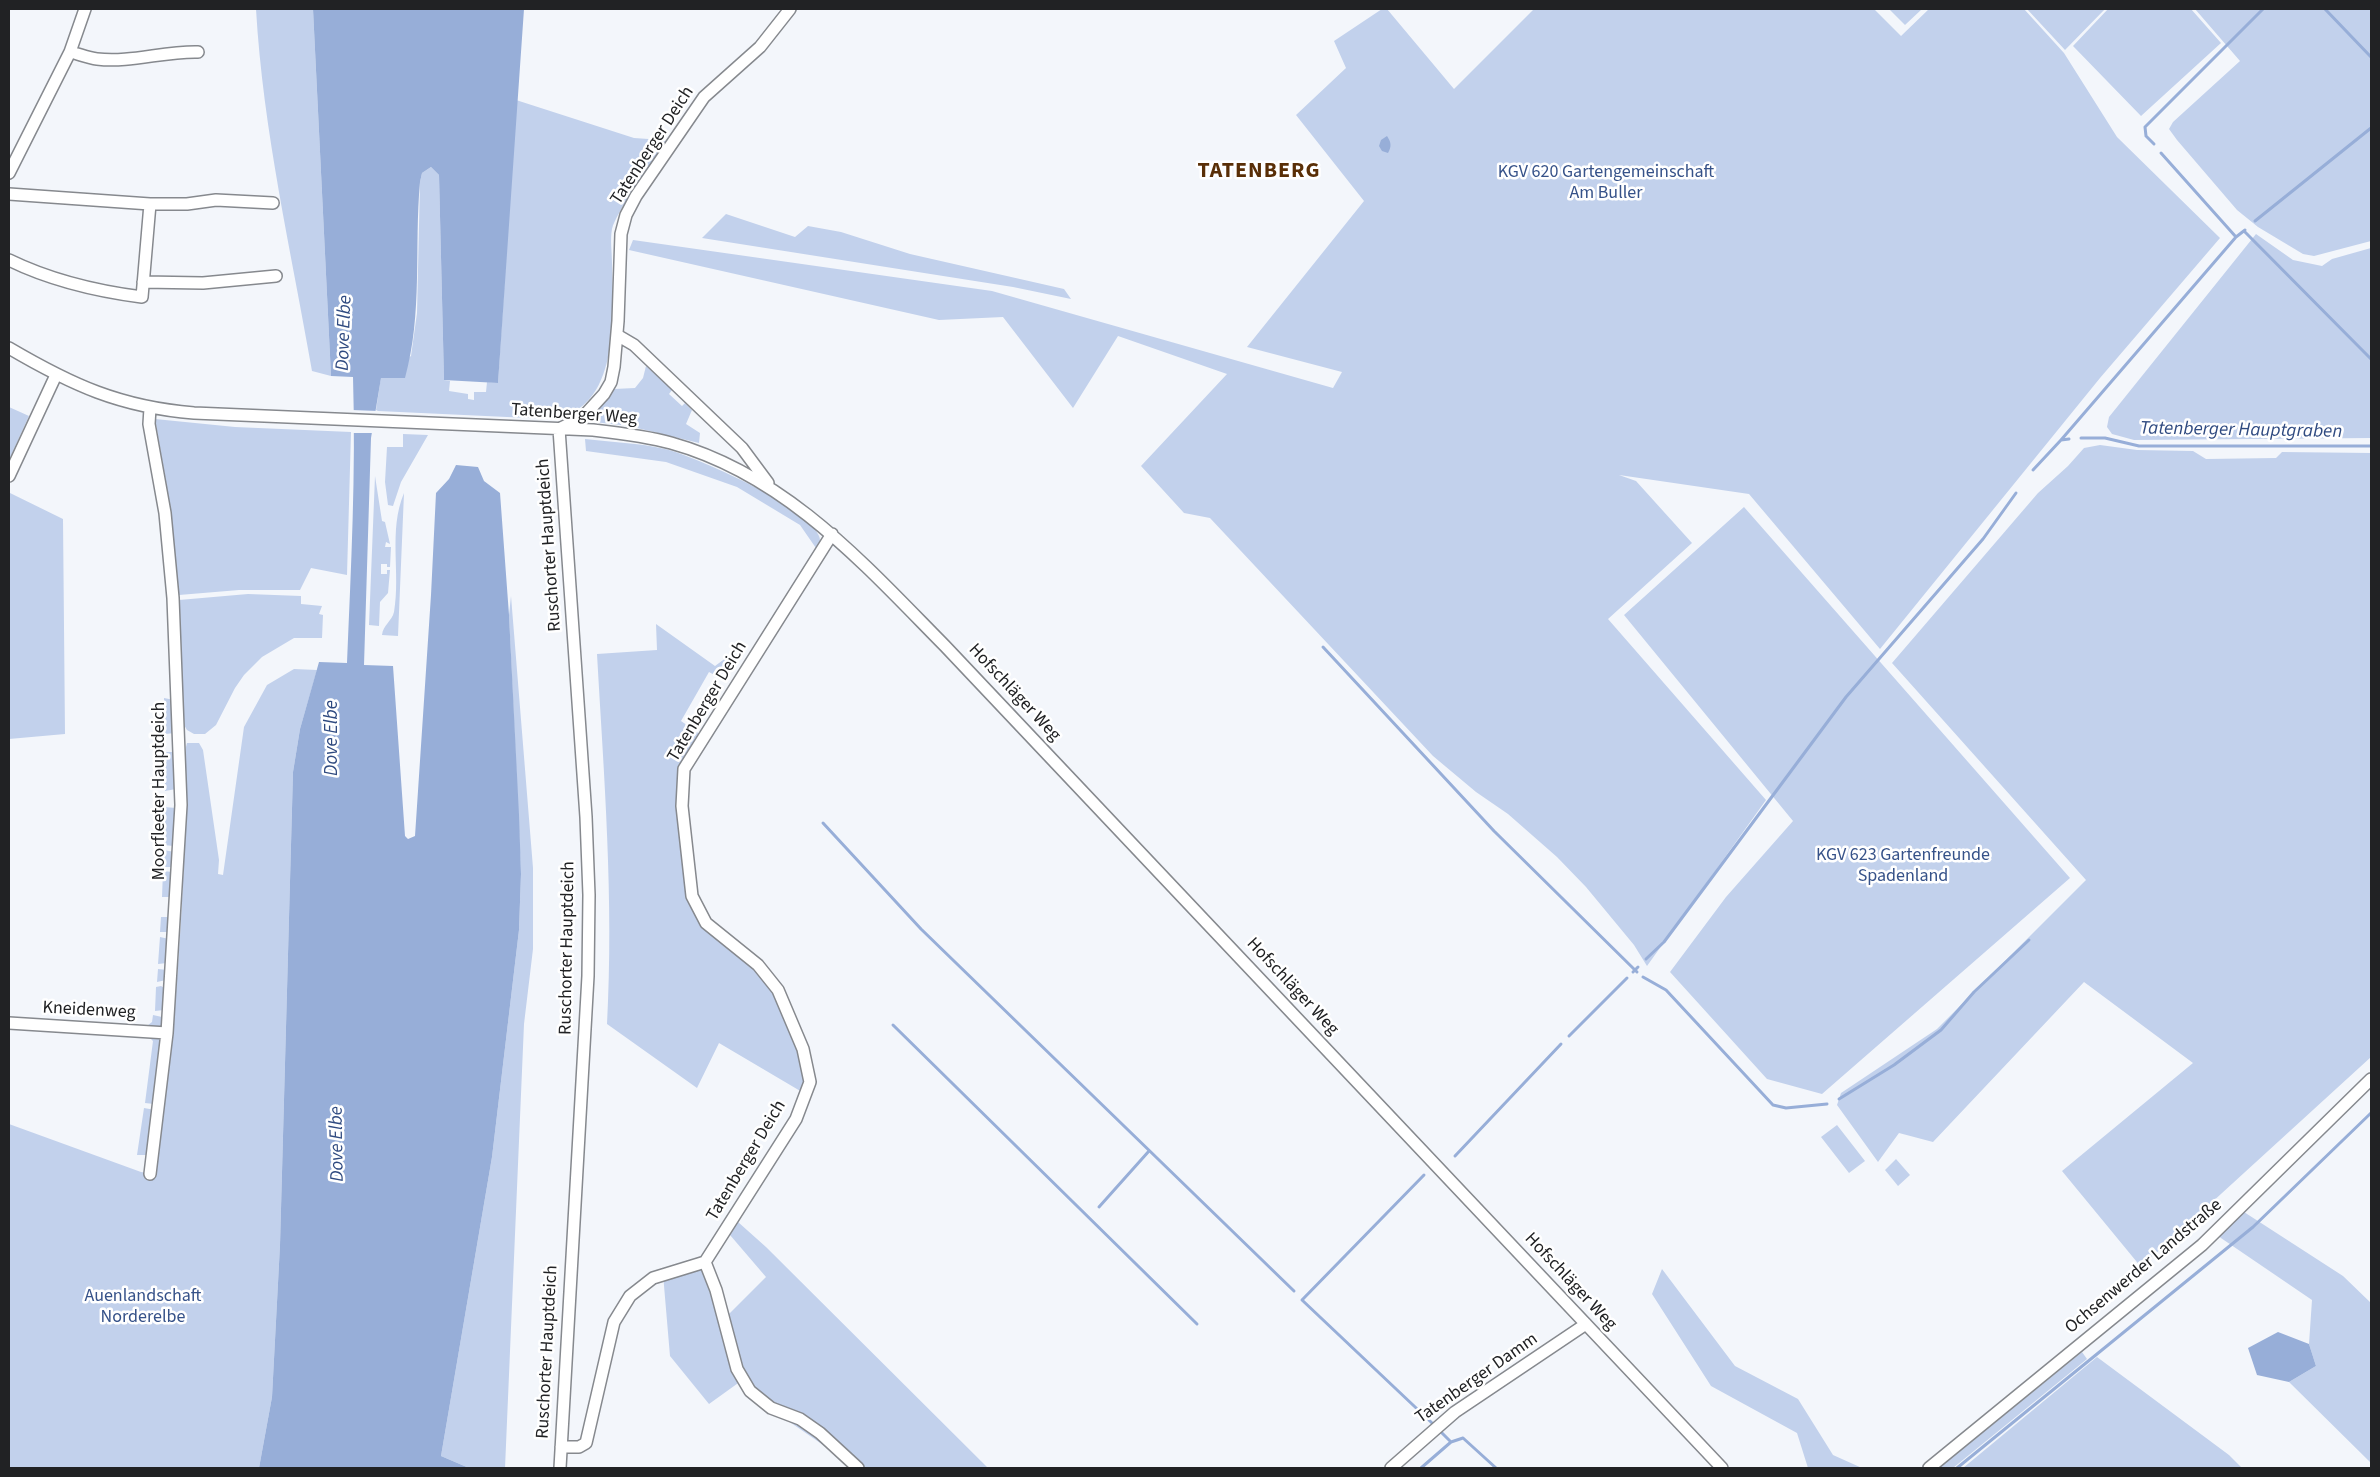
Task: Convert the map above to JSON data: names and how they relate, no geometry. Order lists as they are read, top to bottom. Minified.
{"streets":{"street":["Tatenberger Deich","Tatenberger Weg","Ruschorter Hauptdeich","Hofschläger Weg","Moorfleeter Hauptdeich","Kneidenweg","Ochsenwerder Landstraße","Tatenberger Damm"]},"crossings":[["Tatenberger Deich","Tatenberger Weg"],["Tatenberger Deich","Ruschorter Hauptdeich"],["Tatenberger Deich","Hofschläger Weg"],["Tatenberger Weg","Ruschorter Hauptdeich"],["Tatenberger Weg","Hofschläger Weg"],["Tatenberger Weg","Moorfleeter Hauptdeich"],["Hofschläger Weg","Tatenberger Damm"],["Moorfleeter Hauptdeich","Kneidenweg"]],"districts":["TATENBERG"],"water":["Dove Elbe","Tatenberger Hauptgraben"],"parks":["KGV 620 Gartengemeinschaft Am Buller","KGV 623 Gartenfreunde Spadenland","Auenlandschaft Norderelbe"]}
